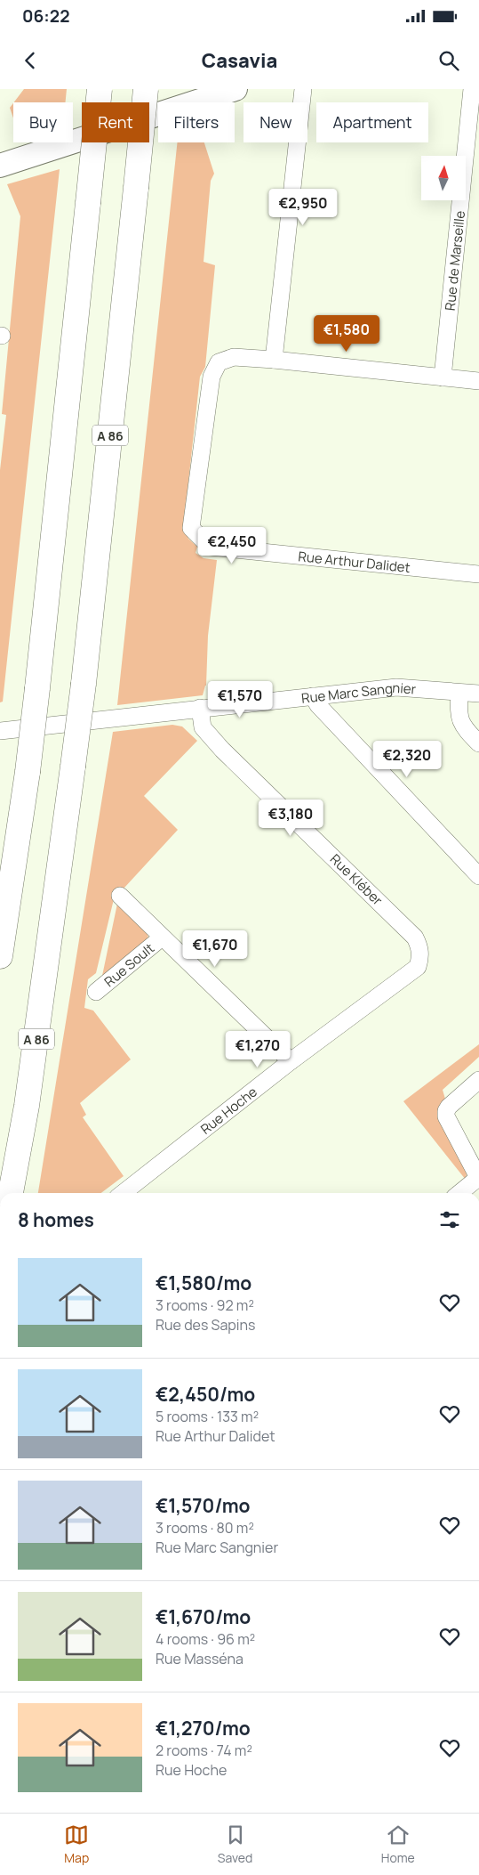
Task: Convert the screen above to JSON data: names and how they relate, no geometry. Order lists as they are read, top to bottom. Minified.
{"streets":{"highway":["A 86"],"street":["Rue de Marseille","Rue Arthur Dalidet","Rue Marc Sangnier","Rue Kléber","Rue Soult","Rue Hoche"]},"crossings":[["Rue Marc Sangnier","Rue Kléber"],["Rue Kléber","Rue Hoche"]],"north":"top","page":{"status":"06:22","header":"Casavia","chip":["Buy","Rent","Filters","New","Apartment"],"price":["€2,950","€1,580","€2,450","€1,570","€2,320","€3,180","€1,670","€1,270"],"heading":"8 homes","list":[{"name":"€1,580/mo","note":"3 rooms · 92 m² · Rue des Sapins"},{"name":"€2,450/mo","note":"5 rooms · 133 m² · Rue Arthur Dalidet"},{"name":"€1,570/mo","note":"3 rooms · 80 m² · Rue Marc Sangnier"},{"name":"€1,670/mo","note":"4 rooms · 96 m² · Rue Masséna"},{"name":"€1,270/mo","note":"2 rooms · 74 m² · Rue Hoche"}],"tabs":["Map","Saved","Home"]}}
